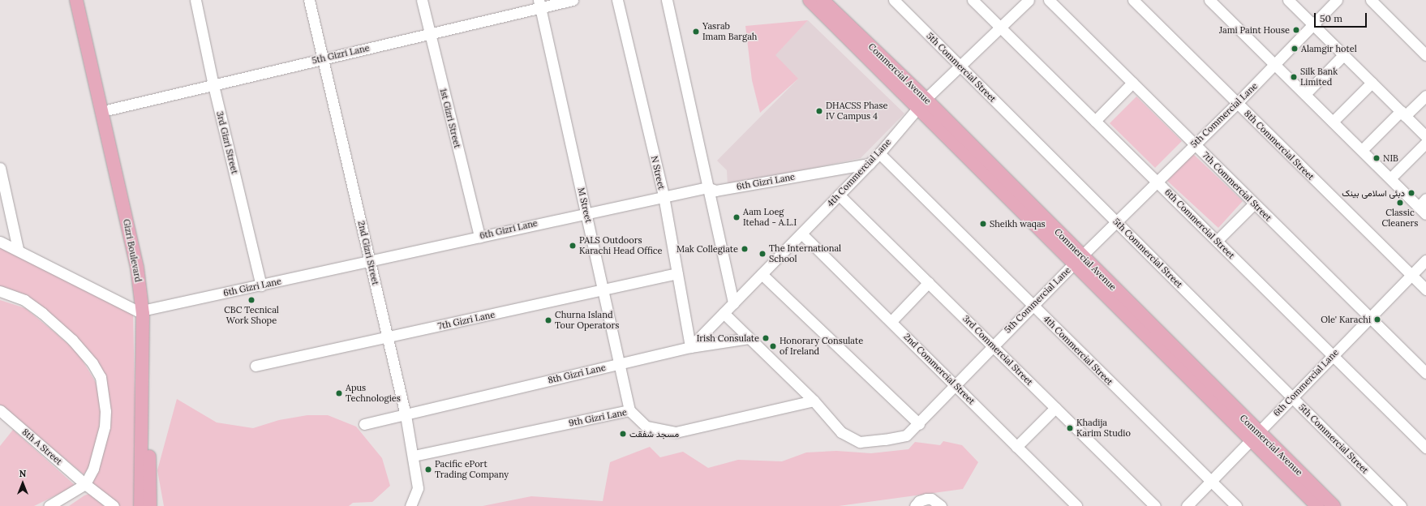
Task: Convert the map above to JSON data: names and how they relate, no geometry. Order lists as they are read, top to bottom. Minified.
{"streets":{"main road":["Commercial Avenue","Gizri Boulevard"],"street":["5th Gizri Lane","5th Commercial Street","5th Commercial Lane","1st Gizri Street","3rd Gizri Street","8th Commercial Street","N Street","4th Commercial Lane","6th Gizri Lane","7th Commercial Street","M Street","6th Commercial Street","2nd Gizri Street","7th Gizri Lane","3rd Commercial Street","4th Commercial Street","2nd Commercial Street","8th Gizri Lane","6th Commercial Lane","9th Gizri Lane","8th A Street"]},"crossings":[["5th Gizri Lane","1st Gizri Street"],["5th Gizri Lane","3rd Gizri Street"],["5th Gizri Lane","M Street"],["5th Gizri Lane","Gizri Boulevard"],["5th Gizri Lane","2nd Gizri Street"],["5th Commercial Street","5th Commercial Lane"],["5th Commercial Street","4th Commercial Lane"],["5th Commercial Street","6th Commercial Lane"],["Commercial Avenue","5th Commercial Lane"],["Commercial Avenue","4th Commercial Lane"],["Commercial Avenue","6th Commercial Lane"],["5th Commercial Lane","8th Commercial Street"],["5th Commercial Lane","4th Commercial Lane"],["5th Commercial Lane","7th Commercial Street"],["5th Commercial Lane","6th Commercial Street"],["5th Commercial Lane","3rd Commercial Street"],["5th Commercial Lane","4th Commercial Street"],["5th Commercial Lane","2nd Commercial Street"],["5th Commercial Lane","8th Gizri Lane"],["5th Commercial Lane","9th Gizri Lane"],["1st Gizri Street","6th Gizri Lane"],["3rd Gizri Street","6th Gizri Lane"],["8th Commercial Street","6th Commercial Lane"],["N Street","4th Commercial Lane"],["N Street","6th Gizri Lane"],["N Street","7th Gizri Lane"],["N Street","8th Gizri Lane"],["4th Commercial Lane","6th Gizri Lane"],["4th Commercial Lane","6th Commercial Street"],["4th Commercial Lane","3rd Commercial Street"],["4th Commercial Lane","4th Commercial Street"],["4th Commercial Lane","2nd Commercial Street"],["4th Commercial Lane","8th Gizri Lane"],["6th Gizri Lane","M Street"],["6th Gizri Lane","Gizri Boulevard"],["6th Gizri Lane","2nd Gizri Street"],["7th Commercial Street","6th Commercial Lane"],["M Street","7th Gizri Lane"],["M Street","8th Gizri Lane"],["M Street","9th Gizri Lane"],["6th Commercial Street","6th Commercial Lane"],["2nd Gizri Street","7th Gizri Lane"],["2nd Gizri Street","8th Gizri Lane"],["2nd Gizri Street","9th Gizri Lane"],["4th Commercial Street","6th Commercial Lane"]],"places":["Jami Paint House","Yasrab Imam Bargah","Alamgir hotel","Silk Bank Limited","DHACSS Phase IV Campus 4","NIB","دبئی اسلامی بینک","Classic Cleaners","Aam Loeg Itehad - A.L.I","Sheikh waqas","PALS Outdoors Karachi Head Office","Mak Collegiate","The International School","CBC Tecnical Work Shope","Ole' Karachi","Churna Island Tour Operators","Irish Consulate","Honorary Consulate of Ireland","Apus Technologies","Khadija Karim Studio","مسجد شفقت","Pacific ePort Trading Company"],"scale_bar":"50 m","north":"top"}
